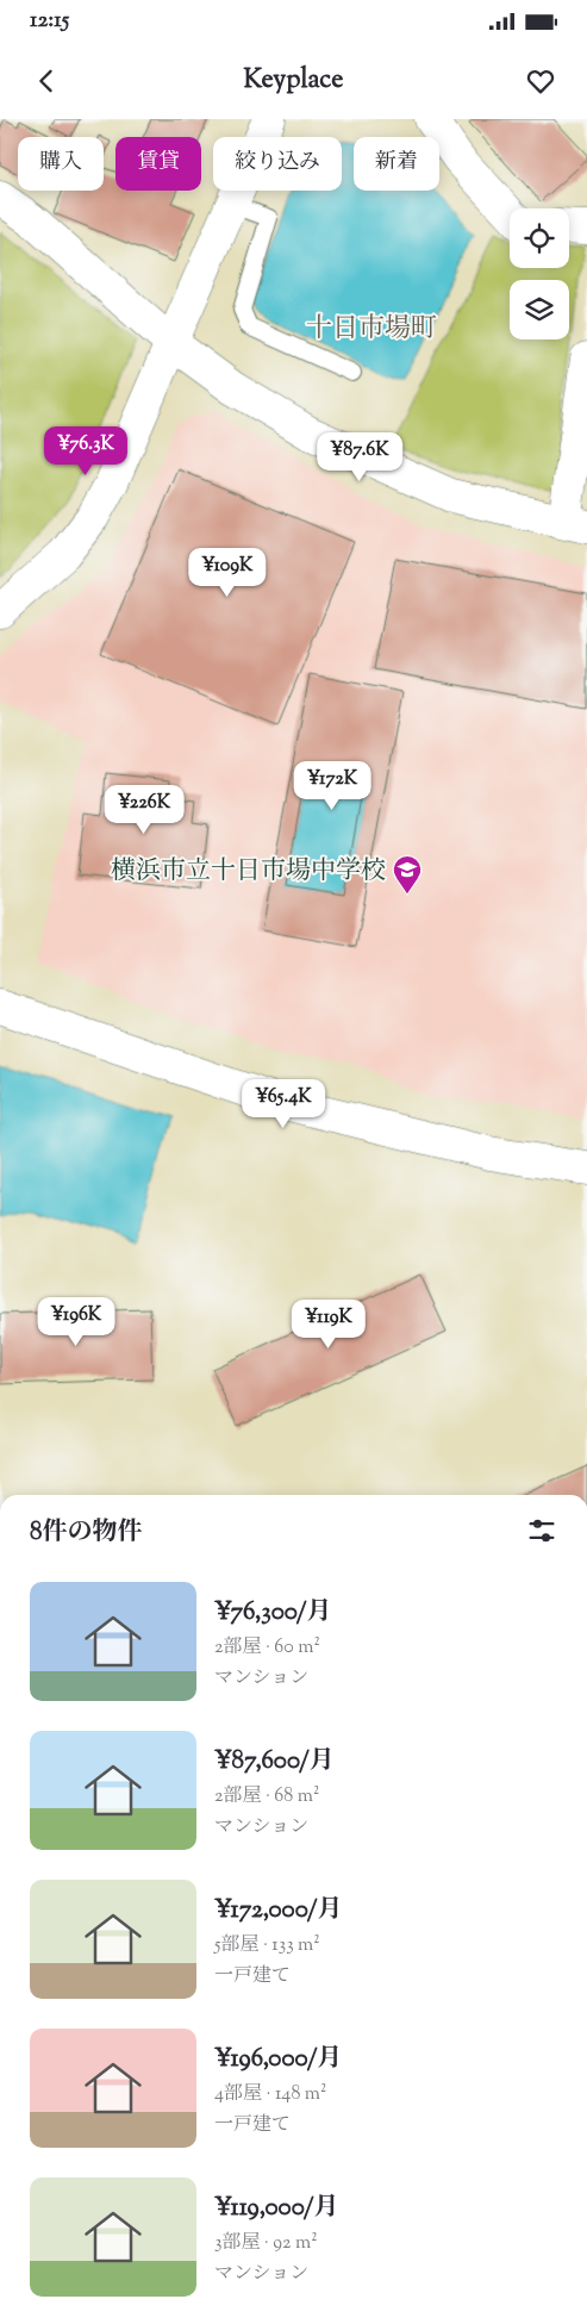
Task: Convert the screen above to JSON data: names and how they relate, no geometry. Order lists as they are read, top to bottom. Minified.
{"districts":["十日市場町"],"places":{"school or university":["横浜市立十日市場中学校"]},"page":{"status":"12:15","header":"Keyplace","chip":["購入","賃貸","絞り込み","新着"],"price":["¥76.3K","¥87.6K","¥109K","¥172K","¥226K","¥65.4K","¥196K","¥119K"],"heading":"8件の物件","list":[{"name":"¥76,300/月","note":"2部屋 · 60 m² · マンション"},{"name":"¥87,600/月","note":"2部屋 · 68 m² · マンション"},{"name":"¥172,000/月","note":"5部屋 · 133 m² · 一戸建て"},{"name":"¥196,000/月","note":"4部屋 · 148 m² · 一戸建て"},{"name":"¥119,000/月","note":"3部屋 · 92 m² · マンション"}]}}
